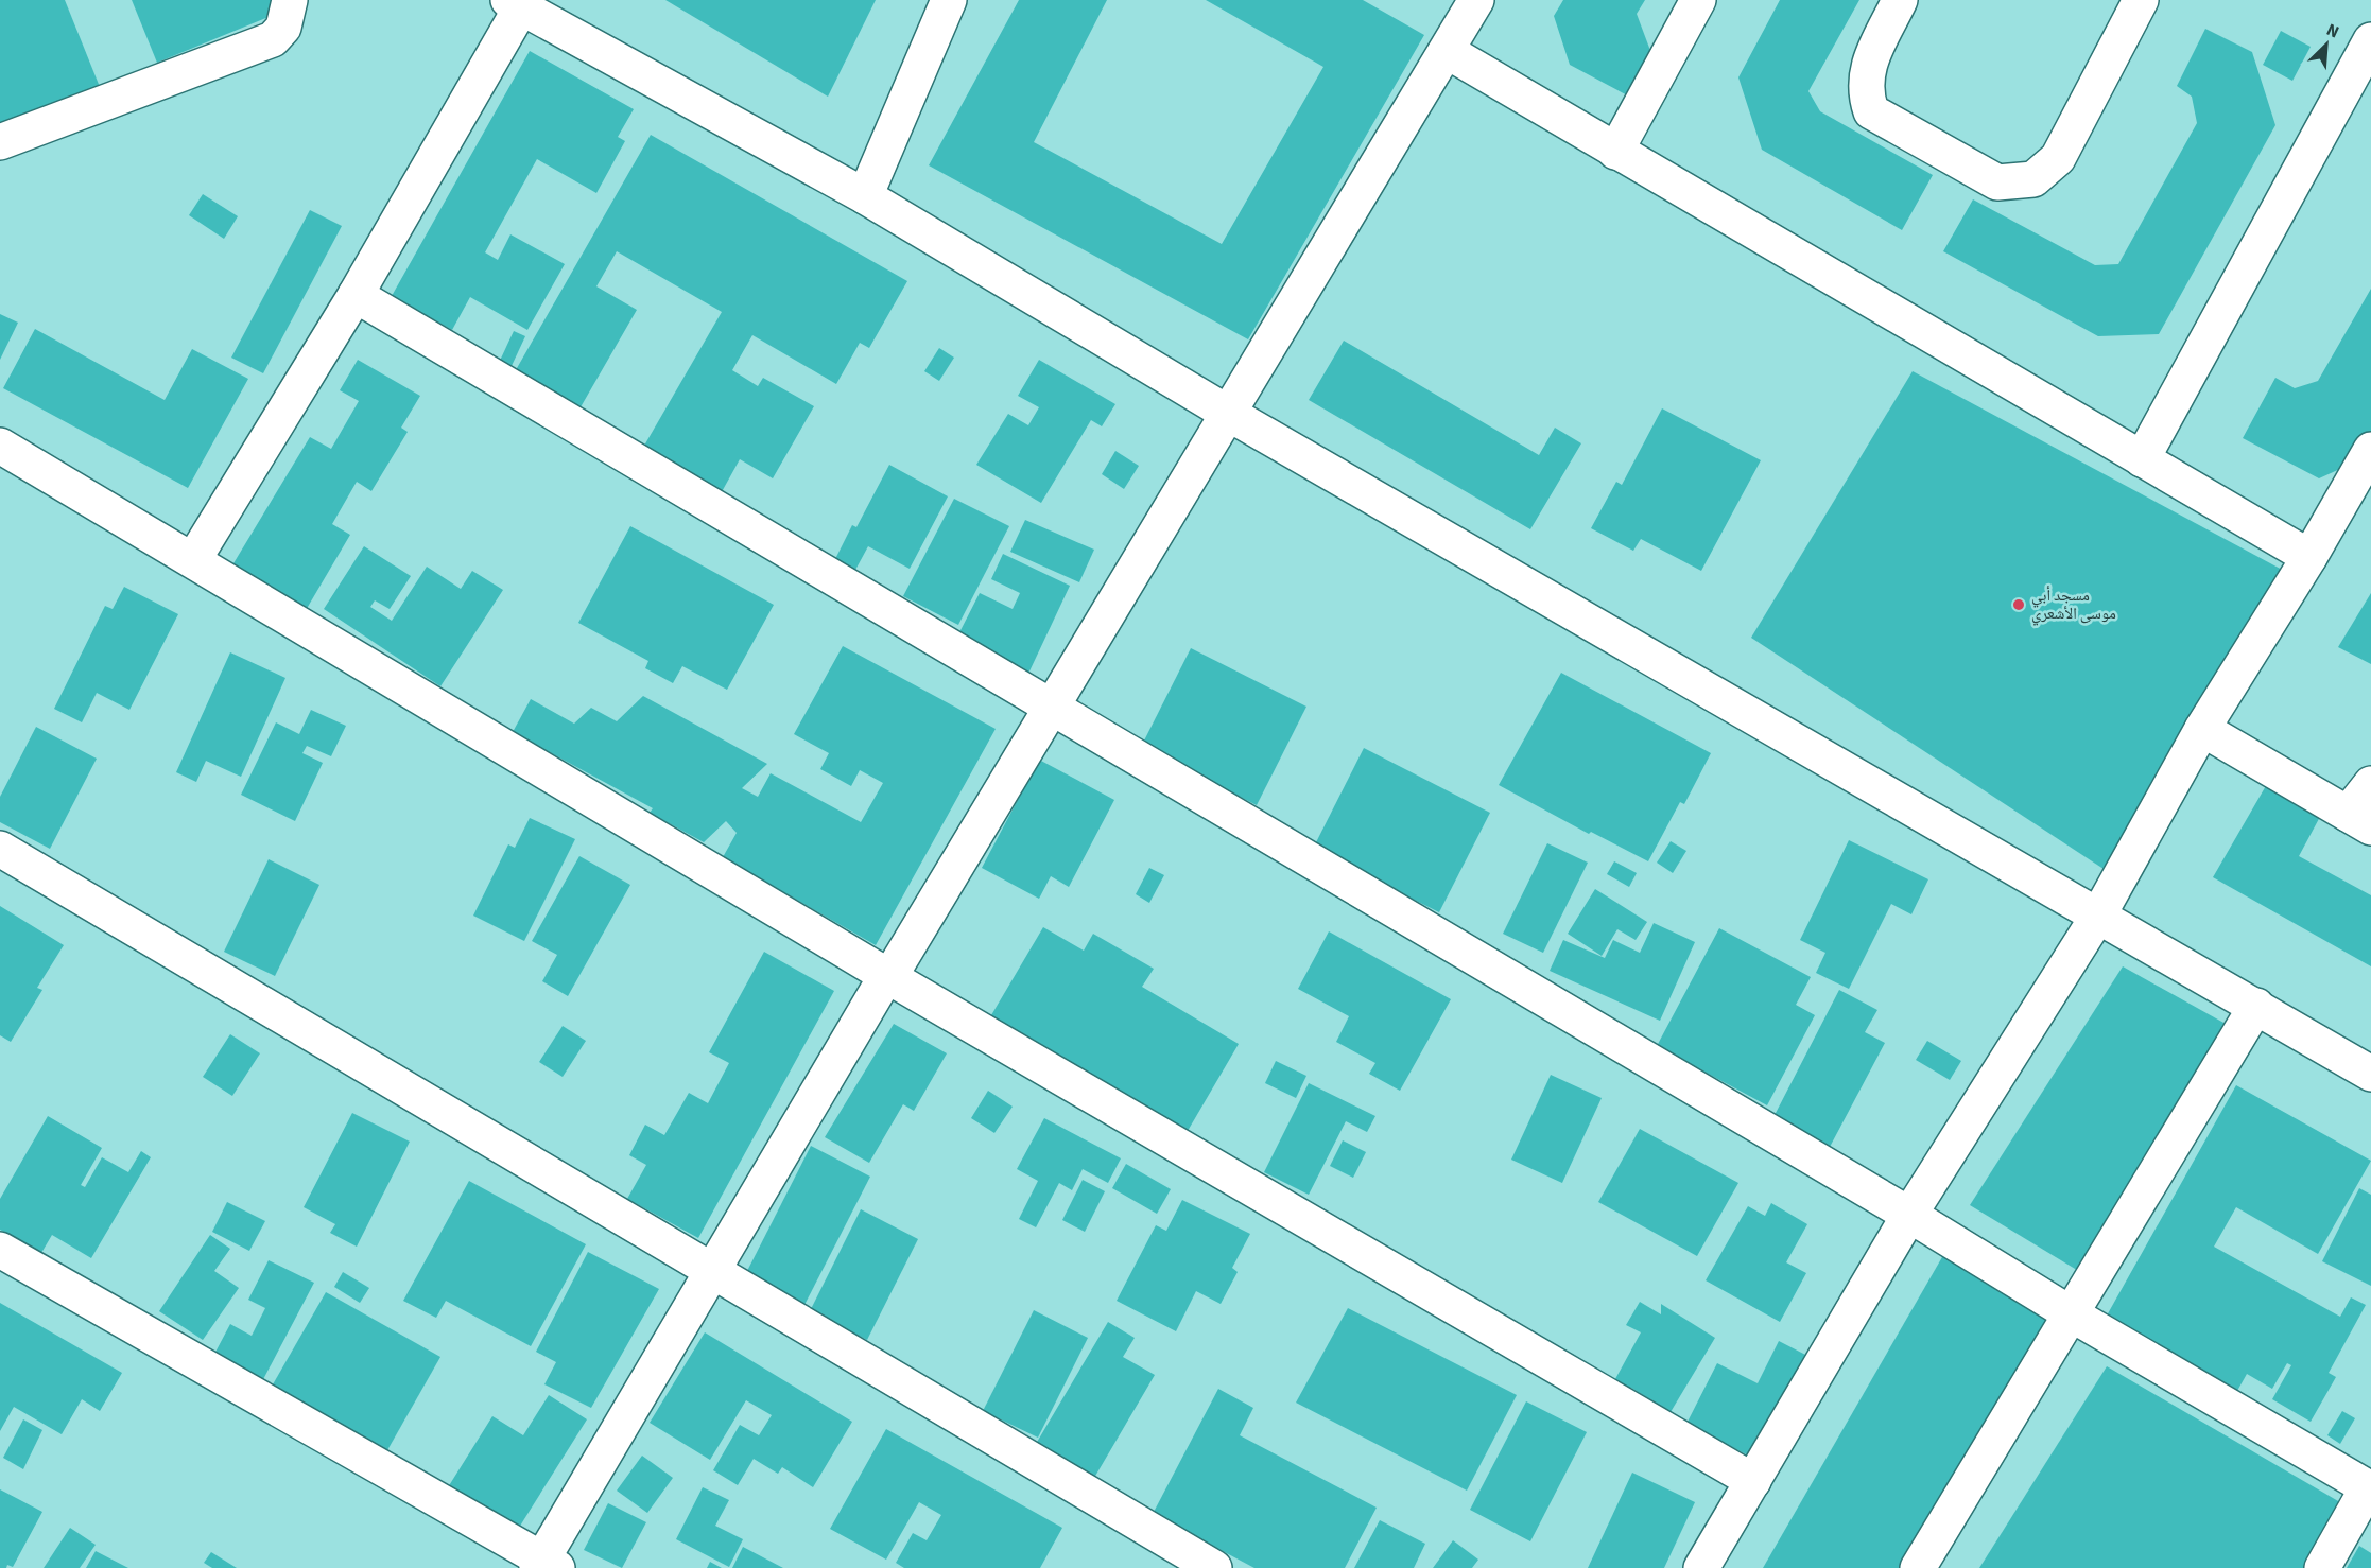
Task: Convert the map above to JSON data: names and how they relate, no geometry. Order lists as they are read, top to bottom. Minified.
{"places":["مسجد أبي موسى الأشعري"],"north":"top right"}
